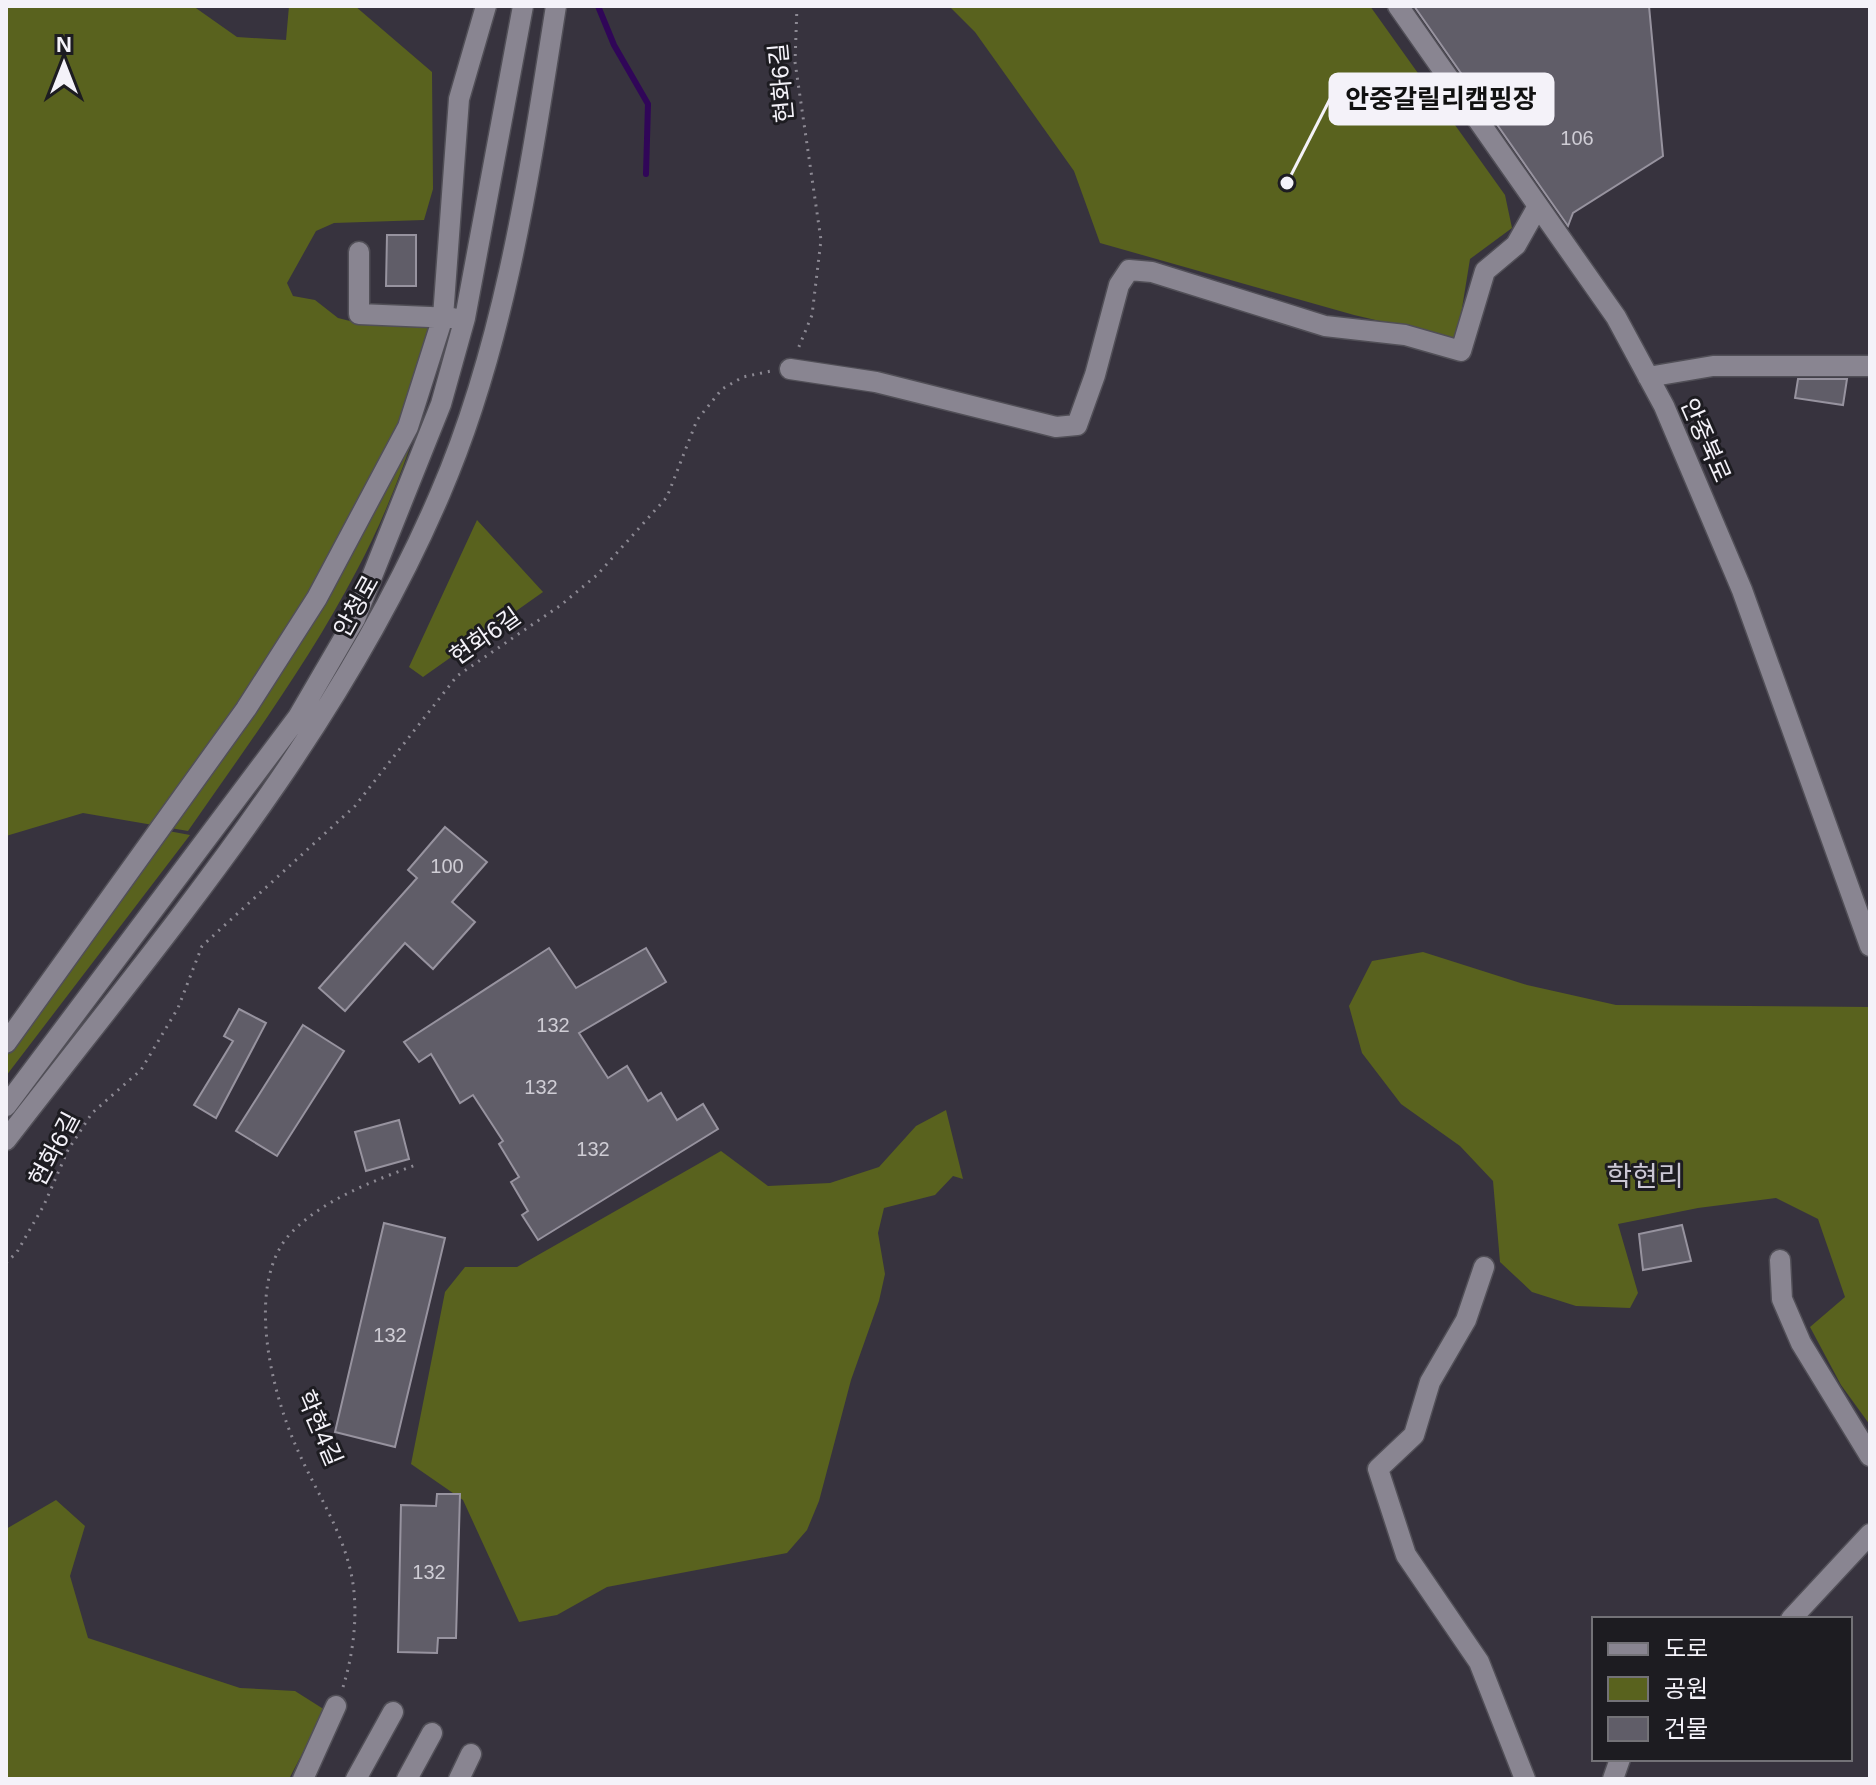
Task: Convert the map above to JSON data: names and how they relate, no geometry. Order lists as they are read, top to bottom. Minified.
{"streets":{"street":["안중북로","안청로"],"path":["현화6길","학현4길"]},"districts":["학현리"],"places":["안중갈릴리캠핑장"],"house_numbers":["106","100","132","132","132","132","132"],"legend":["도로","공원","건물"],"north":"top"}
